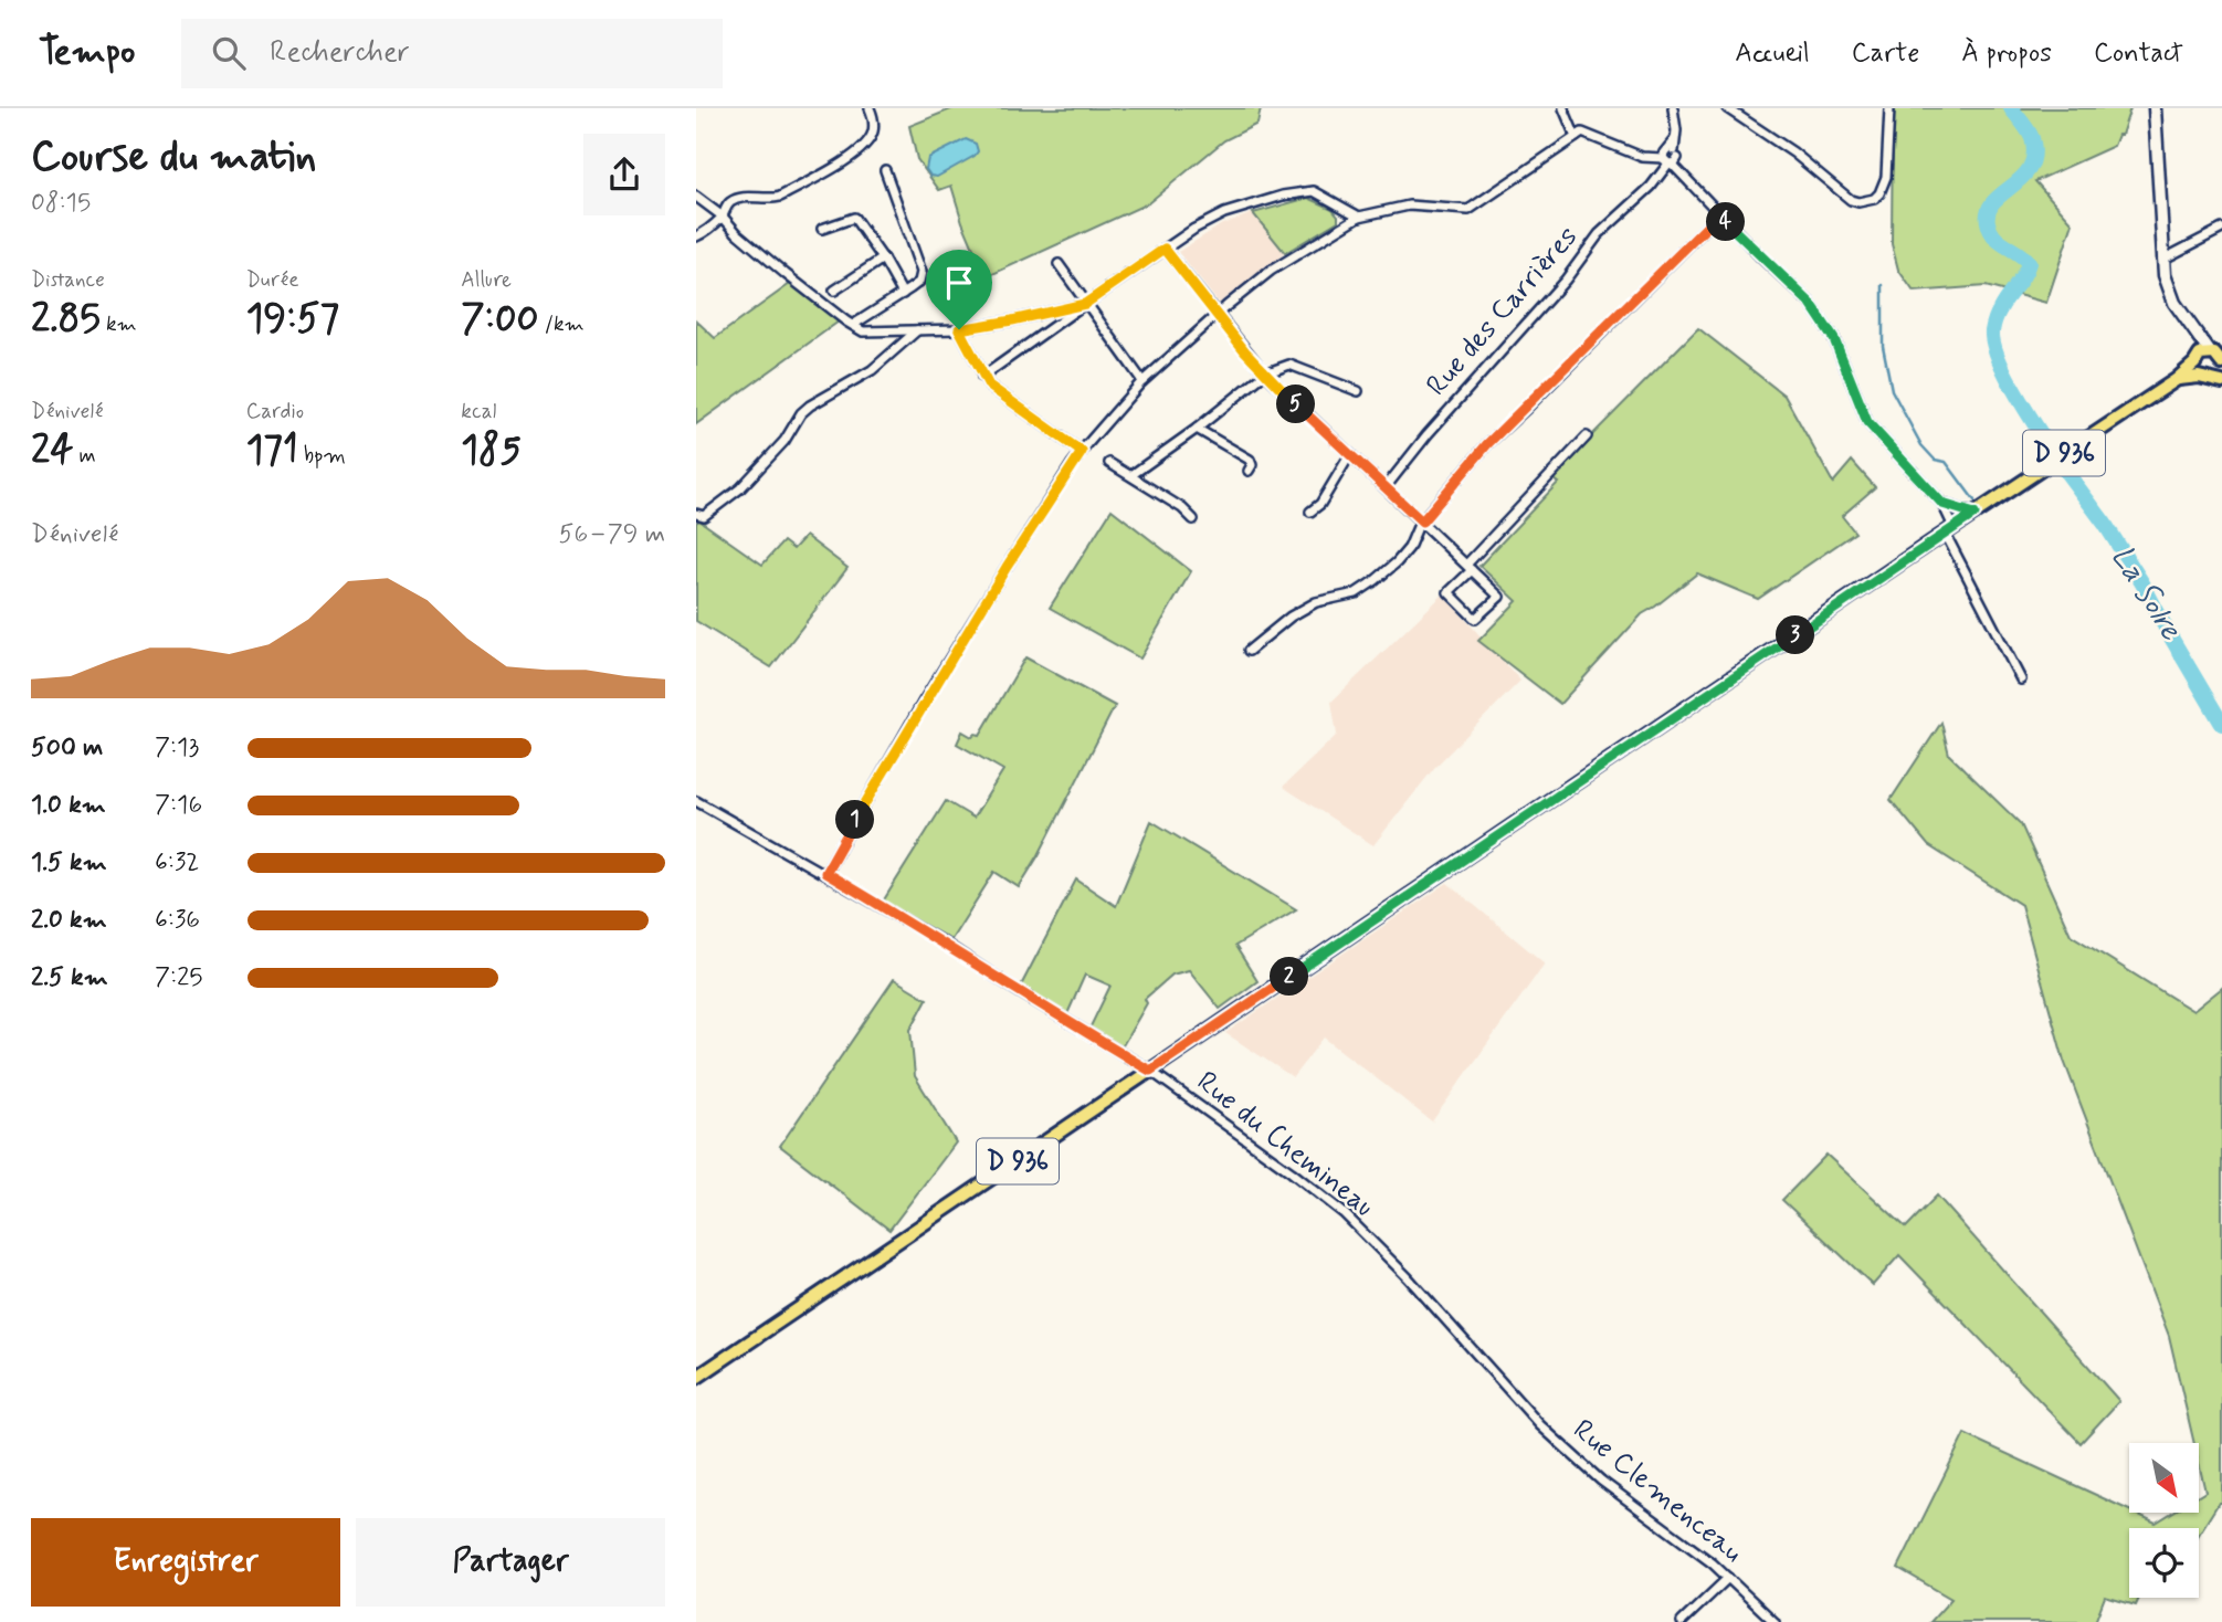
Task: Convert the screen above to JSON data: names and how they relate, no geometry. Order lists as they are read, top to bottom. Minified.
{"streets":{"main road":["D 936"],"street":["Rue des Carrières","Rue du Chemineau","Rue Clemenceau"]},"crossings":[["D 936","Rue du Chemineau"],["Rue du Chemineau","Rue Clemenceau"]],"water":["La Solre"],"north":"bottom right","page":{"header":"Tempo","search":"Rechercher","nav":["Accueil","Carte","À propos","Contact"],"heading":["Course du matin","08:15"],"pins":["4","5","3","1","2"],"stats":[["Distance","2.85 km"],["Durée","19:57"],["Allure","7:00 /km"],["Dénivelé","24 m"],["Cardio","171 bpm"],["kcal","185"]],"chart":["Dénivelé","56–79 m"],"list":[{"name":"500 m","note":"7:13"},{"name":"1.0 km","note":"7:16"},{"name":"1.5 km","note":"6:32"},{"name":"2.0 km","note":"6:36"},{"name":"2.5 km","note":"7:25"}],"buttons":["Enregistrer","Partager"]}}
